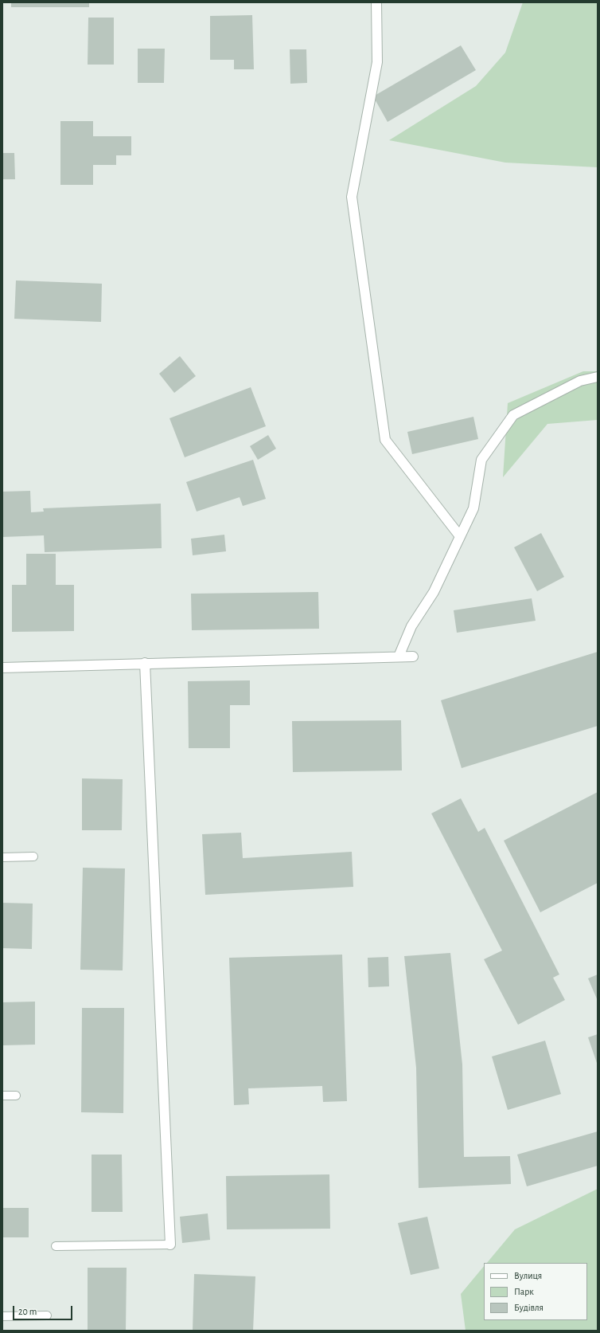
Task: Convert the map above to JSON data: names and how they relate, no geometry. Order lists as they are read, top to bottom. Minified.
{"legend":["Вулиця","Парк","Будівля"],"scale_bar":"20 m"}
